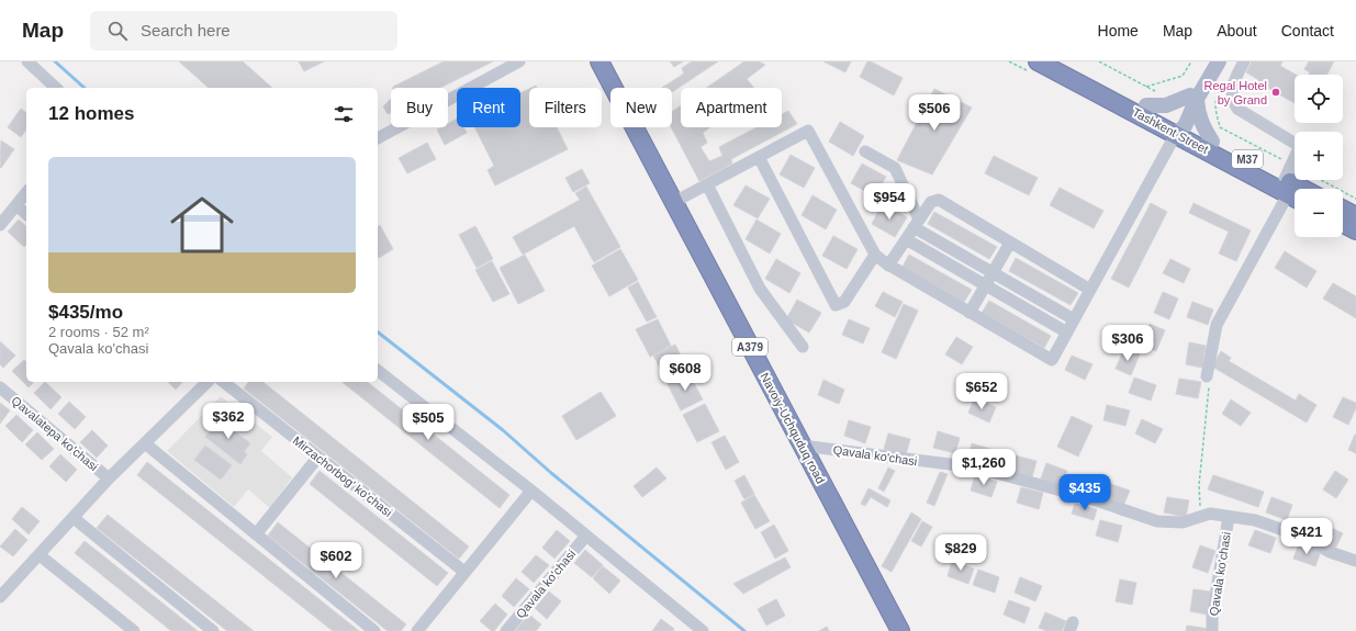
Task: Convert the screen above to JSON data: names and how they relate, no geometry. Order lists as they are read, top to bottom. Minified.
{"streets":{"highway":["Tashkent Street","M37","A379","Navoiy-Uchquduq road"],"street":["Qavalatepa ko'chasi","Qavala ko'chasi","Mirzachorbog' ko'chasi"]},"crossings":[["Navoiy-Uchquduq road","Qavala ko'chasi"]],"places":["Regal Hotel by Grand"],"page":{"header":"Map","search":"Search here","nav":["Home","Map","About","Contact"],"map_buttons":["+","−"],"chip":["Buy","Rent","Filters","New","Apartment"],"heading":"12 homes","price":["$506","$954","$306","$608","$652","$362","$505","$1,260","$435","$421","$829","$602"],"list":[{"name":"$435/mo","note":"2 rooms · 52 m² · Qavala ko'chasi"}]}}
